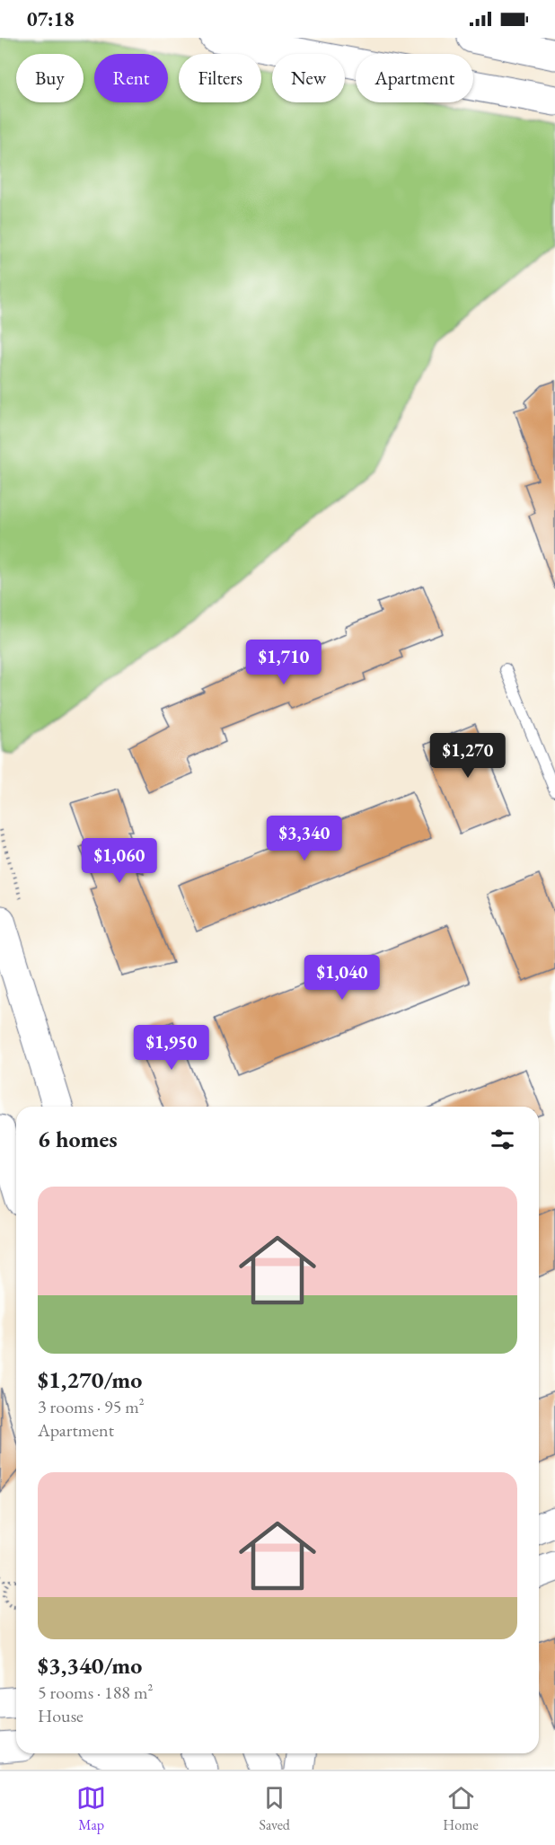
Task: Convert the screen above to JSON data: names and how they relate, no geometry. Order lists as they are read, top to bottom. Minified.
{"page":{"status":"07:18","chip":["Buy","Rent","Filters","New","Apartment"],"price":["$1,710","$1,270","$3,340","$1,060","$1,040","$1,950"],"heading":"6 homes","list":[{"name":"$1,270/mo","note":"3 rooms · 95 m² · Apartment"},{"name":"$3,340/mo","note":"5 rooms · 188 m² · House"}],"tabs":["Map","Saved","Home"]}}
